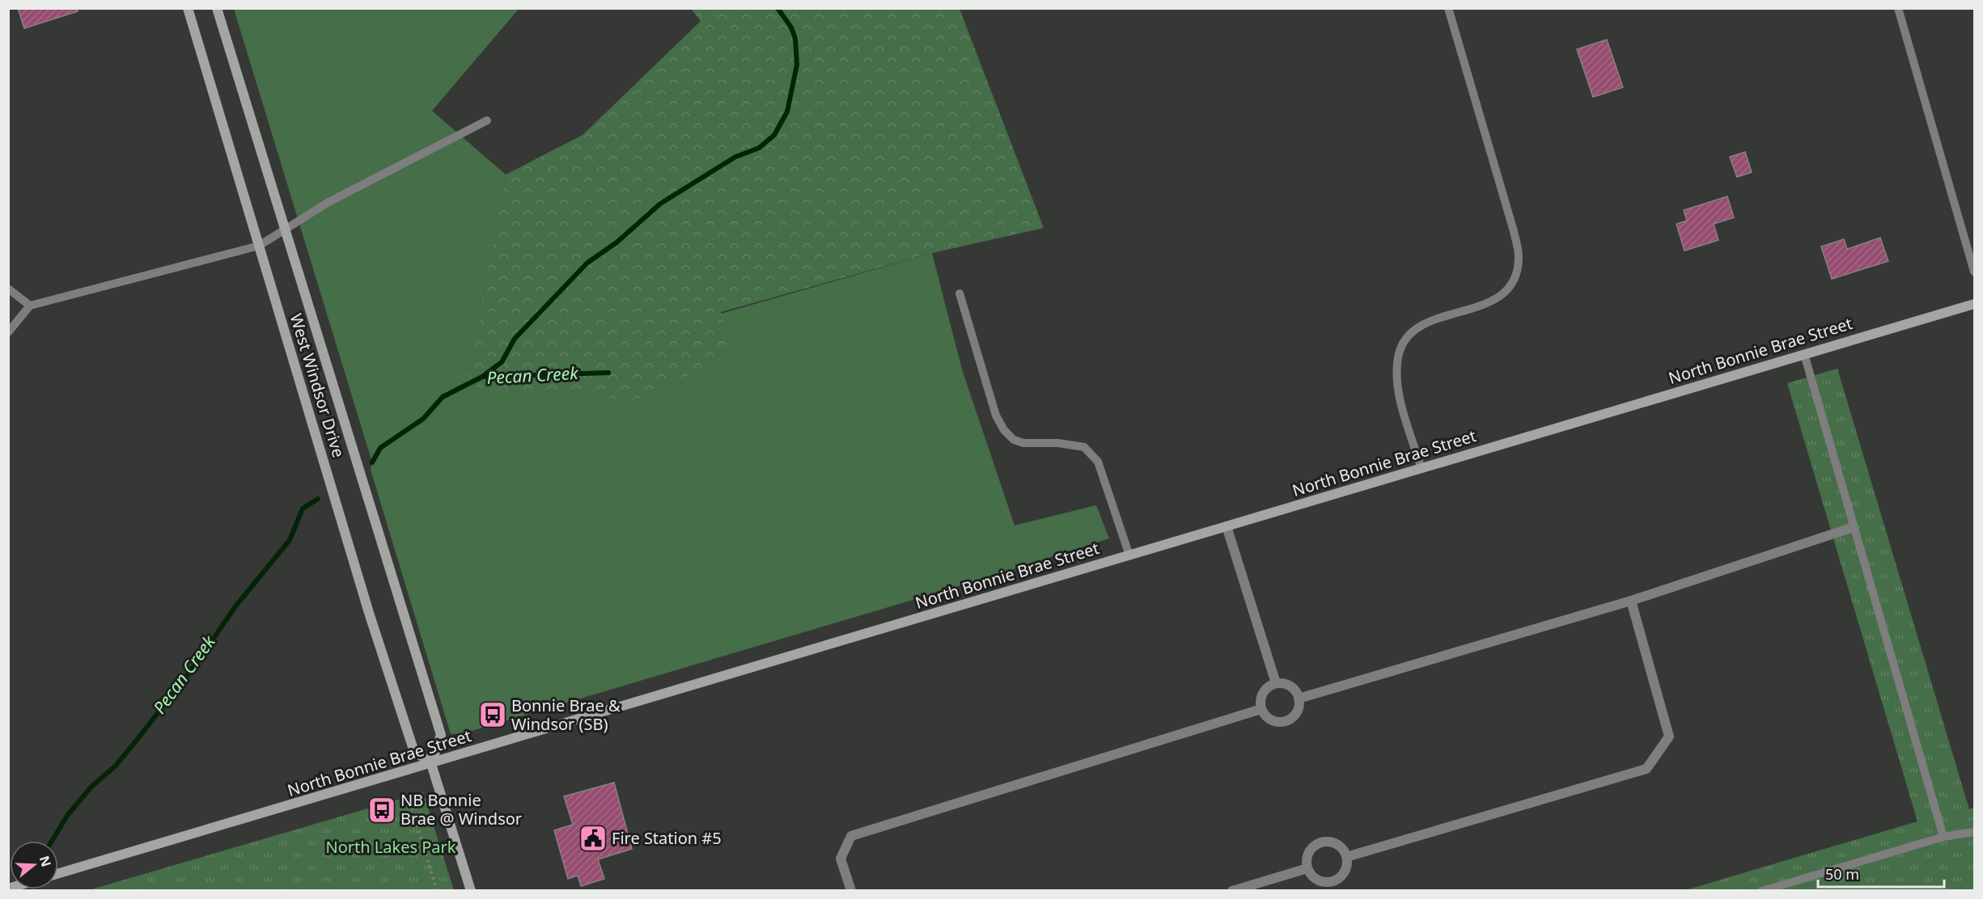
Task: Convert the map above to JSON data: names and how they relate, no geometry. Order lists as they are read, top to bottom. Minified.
{"streets":{"main road":["North Bonnie Brae Street","West Windsor Drive"]},"crossings":[["North Bonnie Brae Street","West Windsor Drive"]],"water":["Pecan Creek"],"parks":["North Lakes Park"],"places":{"bus stop":["Bonnie Brae & Windsor (SB)","NB Bonnie Brae @ Windsor"],"public building":["Fire Station #5"]},"scale_bar":"50 m","north":"right"}
